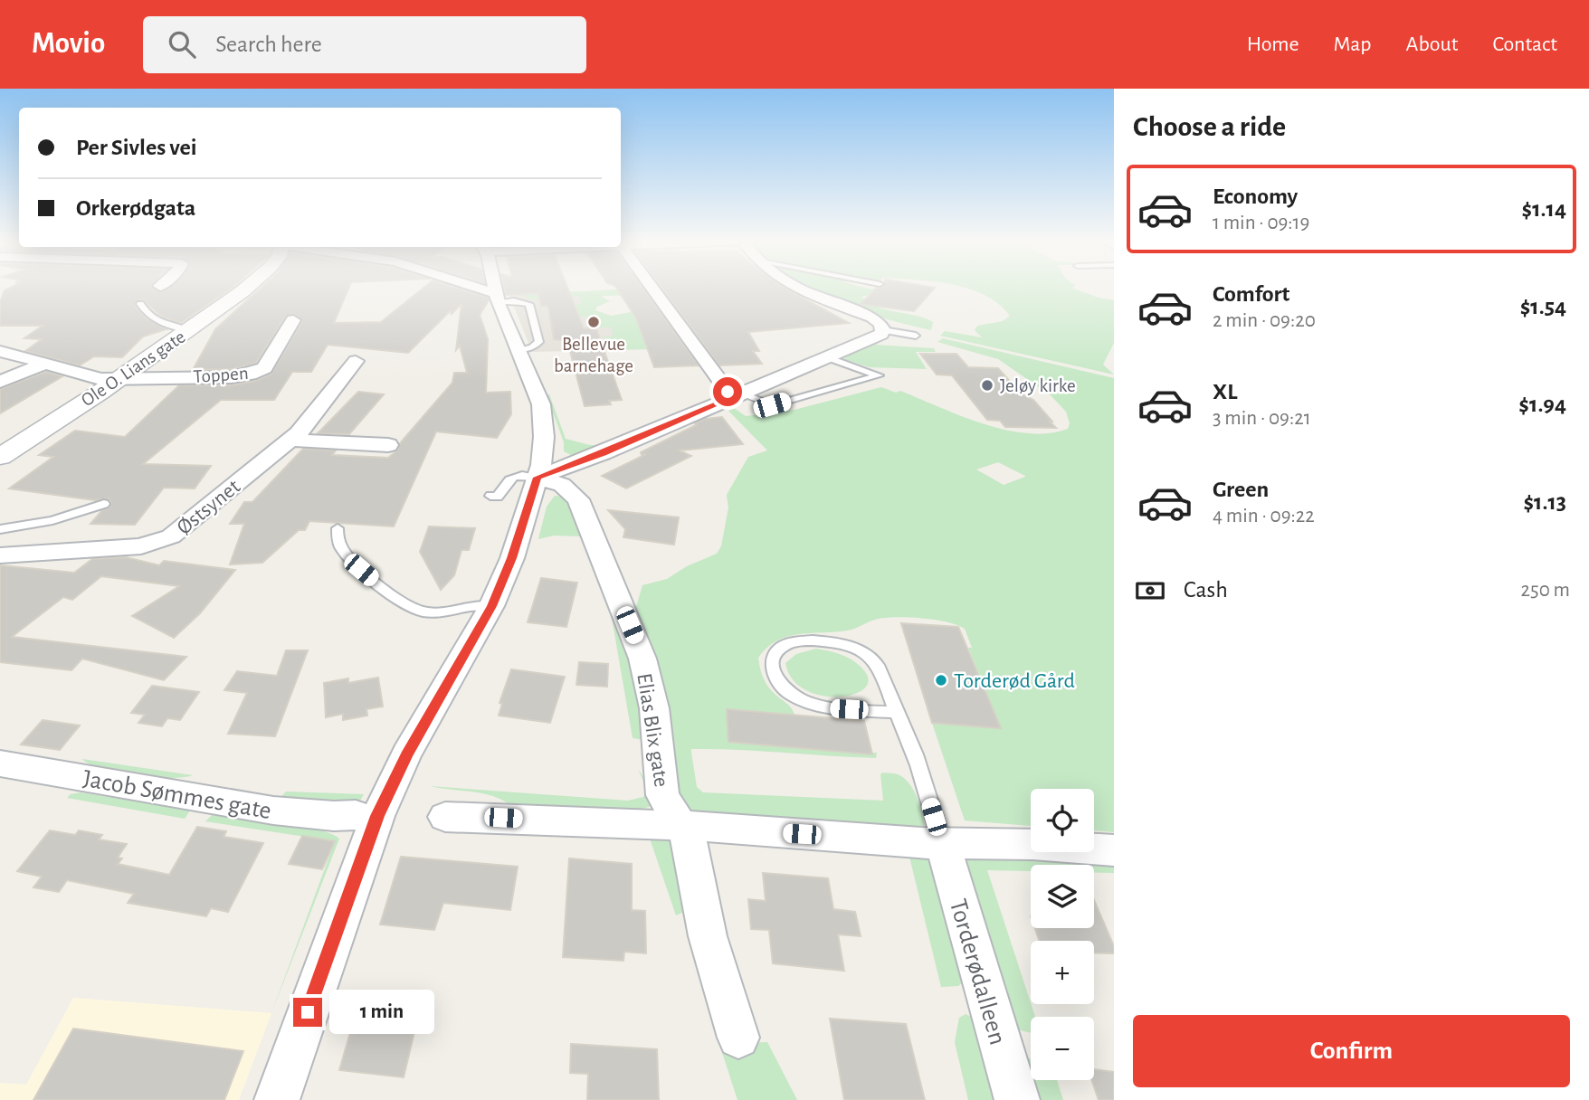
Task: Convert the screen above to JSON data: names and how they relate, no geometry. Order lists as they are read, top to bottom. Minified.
{"streets":{"street":["Ole O. Lians gate","Toppen","Østsynet","Elias Blix gate","Jacob Sømmes gate","Torderødalleen"]},"crossings":[["Ole O. Lians gate","Toppen"]],"places":["Bellevue barnehage","Jeløy kirke","Torderød Gård"],"page":{"header":"Movio","search":"Search here","nav":["Home","Map","About","Contact"],"heading":"Choose a ride","banner":["Per Sivles vei","Orkerødgata"],"list":[{"name":"Economy","note":"1 min · 09:19","value":"$1.14"},{"name":"Comfort","note":"2 min · 09:20","value":"$1.54"},{"name":"XL","note":"3 min · 09:21","value":"$1.94"},{"name":"Green","note":"4 min · 09:22","value":"$1.13"}],"pay":["Cash","250 m"],"map_buttons":["+","−"],"bubble":"1 min","buttons":"Confirm"}}
